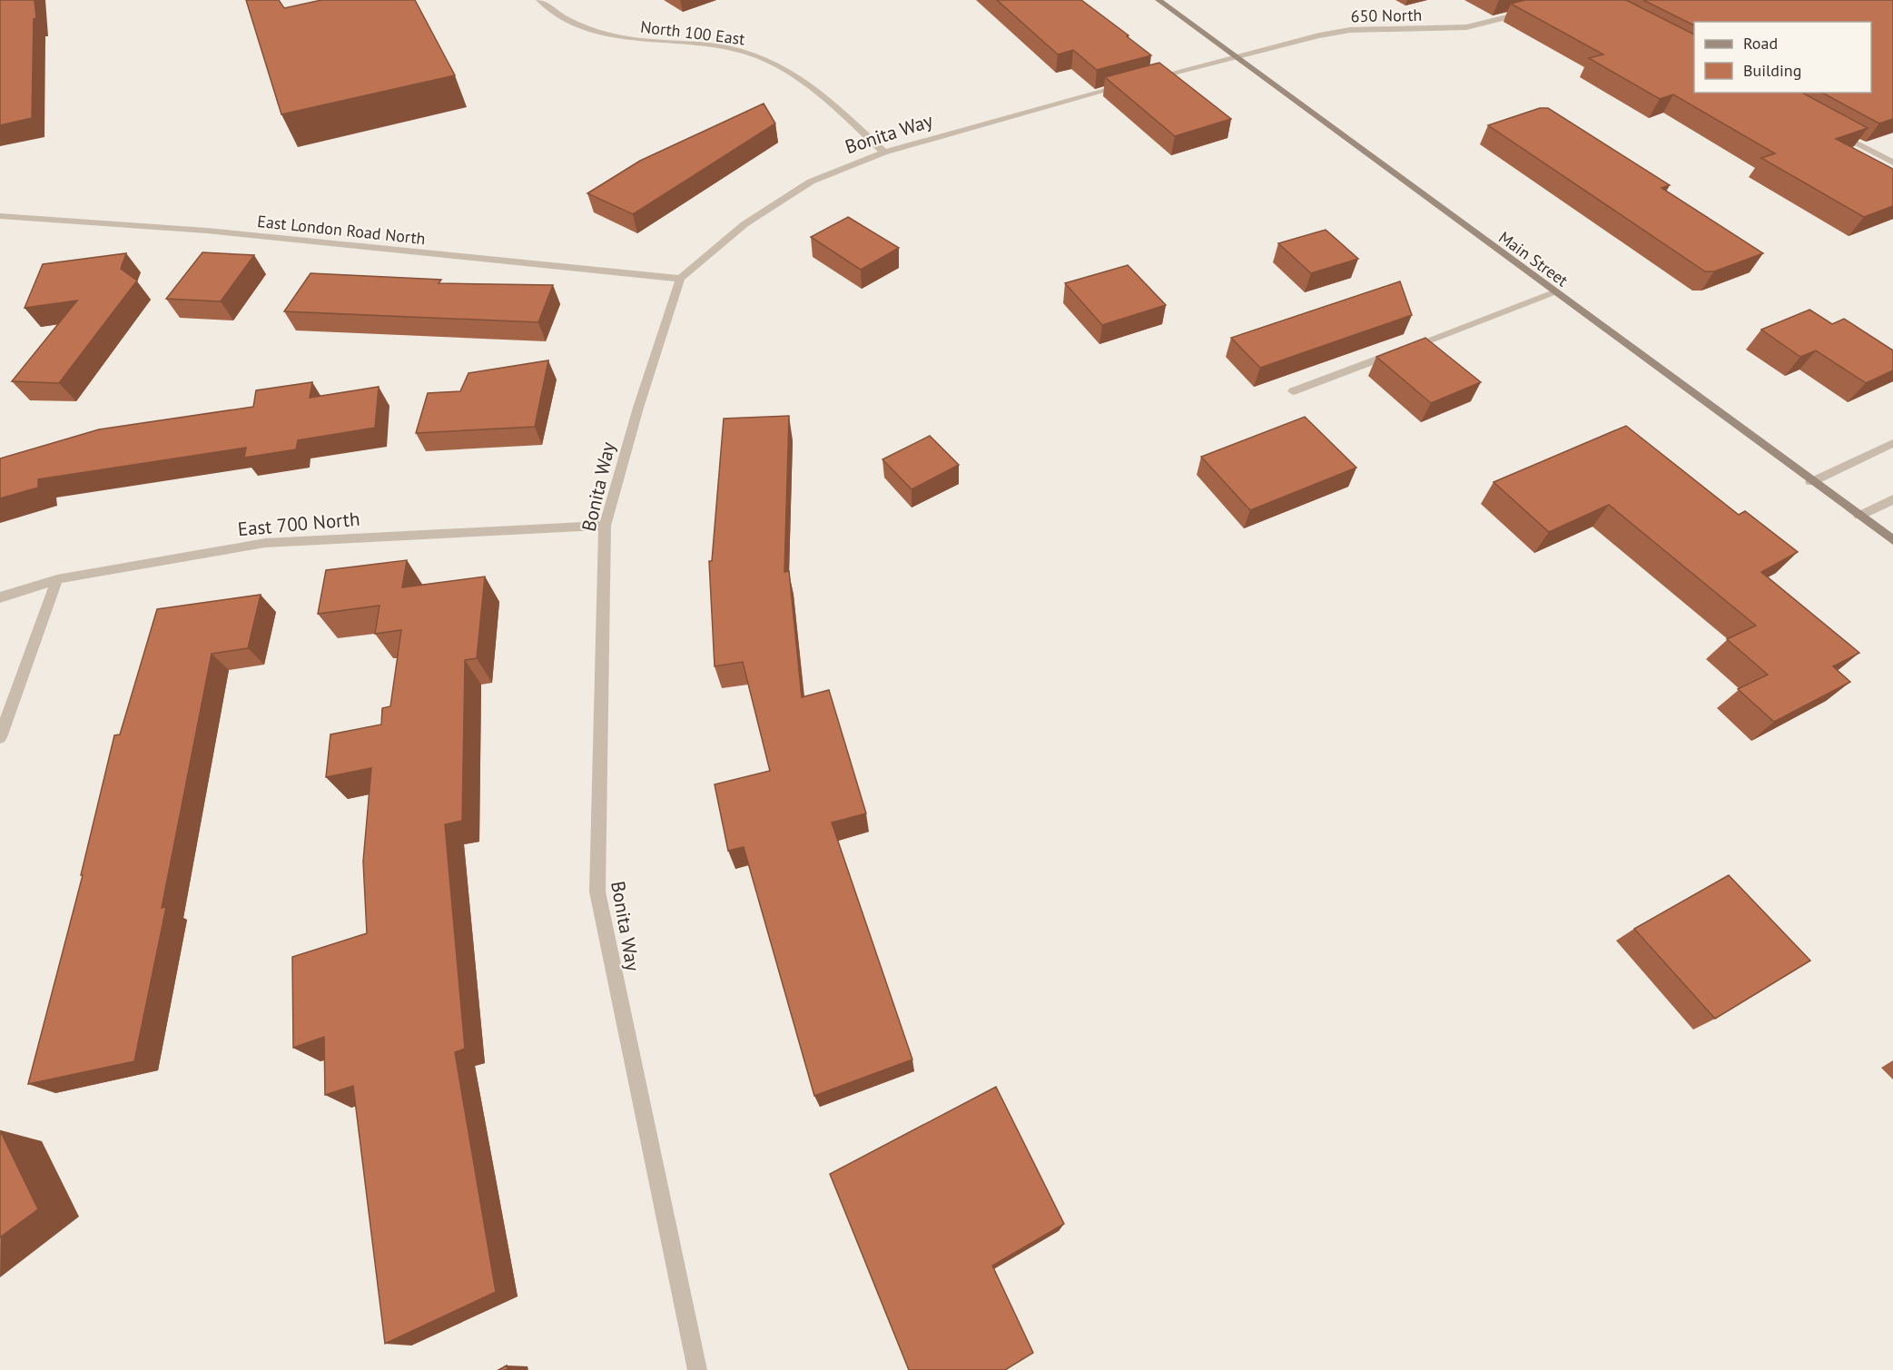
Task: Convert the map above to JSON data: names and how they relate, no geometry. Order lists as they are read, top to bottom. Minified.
{"streets":{"main road":["Main Street"],"street":["650 North","North 100 East","Bonita Way","East London Road North","East 700 North"]},"crossings":[["650 North","Bonita Way"],["650 North","Main Street"],["North 100 East","Bonita Way"],["Bonita Way","East London Road North"],["Bonita Way","Main Street"],["Bonita Way","East 700 North"]],"legend":["Road","Building"]}
